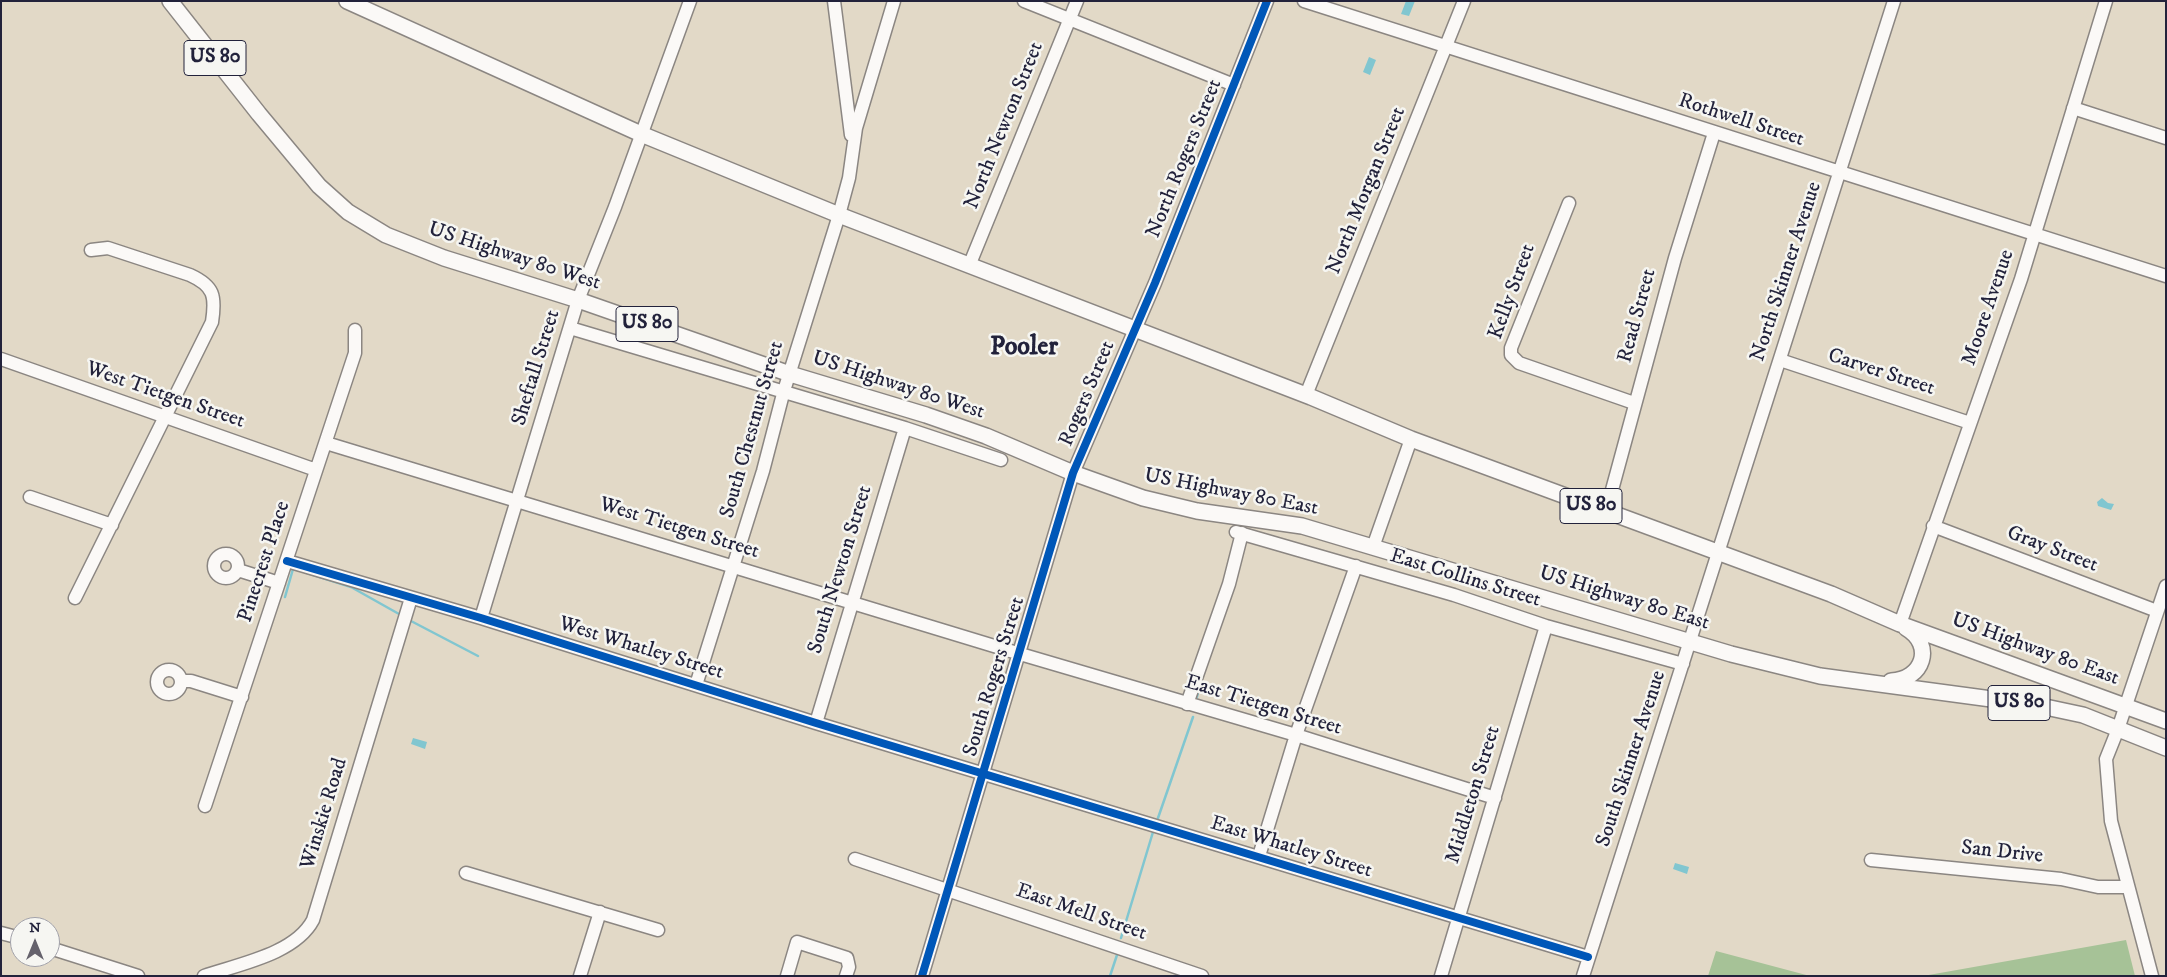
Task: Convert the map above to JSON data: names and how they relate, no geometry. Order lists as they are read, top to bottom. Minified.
{"streets":{"main road":["US 80","US Highway 80 West","US Highway 80 East"],"street":["Rothwell Street","North Newton Street","North Rogers Street","North Morgan Street","North Skinner Avenue","Kelly Street","Moore Avenue","Read Street","Sheftall Street","Carver Street","Rogers Street","West Tietgen Street","South Chestnut Street","Gray Street","Pinecrest Place","South Newton Street","East Collins Street","West Whatley Street","South Rogers Street","East Tietgen Street","South Skinner Avenue","Middleton Street","Winskie Road","East Whatley Street","San Drive","East Mell Street"]},"crossings":[["US 80","North Newton Street"],["US 80","North Rogers Street"],["US 80","Sheftall Street"],["US 80","Rogers Street"],["US 80","South Chestnut Street"],["US 80","US Highway 80 East"],["Rothwell Street","North Morgan Street"],["Rothwell Street","North Skinner Avenue"],["Rothwell Street","Moore Avenue"],["Rothwell Street","Read Street"],["North Rogers Street","Rogers Street"],["North Rogers Street","US Highway 80 East"],["North Morgan Street","US Highway 80 East"],["US Highway 80 West","Sheftall Street"],["US Highway 80 West","Rogers Street"],["US Highway 80 West","South Chestnut Street"],["US Highway 80 West","US Highway 80 East"],["US Highway 80 West","South Rogers Street"],["North Skinner Avenue","Carver Street"],["North Skinner Avenue","US Highway 80 East"],["North Skinner Avenue","South Skinner Avenue"],["Kelly Street","Read Street"],["Moore Avenue","Carver Street"],["Moore Avenue","US Highway 80 East"],["Moore Avenue","Gray Street"],["Read Street","US Highway 80 East"],["Sheftall Street","West Tietgen Street"],["Sheftall Street","West Whatley Street"],["Rogers Street","US Highway 80 East"],["Rogers Street","South Rogers Street"],["West Tietgen Street","South Chestnut Street"],["West Tietgen Street","Pinecrest Place"],["West Tietgen Street","South Newton Street"],["West Tietgen Street","South Rogers Street"],["West Tietgen Street","East Tietgen Street"],["South Chestnut Street","West Whatley Street"],["US Highway 80 East","South Rogers Street"],["US Highway 80 East","South Skinner Avenue"],["Pinecrest Place","West Whatley Street"],["South Newton Street","West Whatley Street"],["East Collins Street","East Tietgen Street"],["East Collins Street","South Skinner Avenue"],["East Collins Street","Middleton Street"],["West Whatley Street","South Rogers Street"],["West Whatley Street","Winskie Road"],["West Whatley Street","East Whatley Street"],["South Rogers Street","East Tietgen Street"],["South Rogers Street","East Whatley Street"],["South Rogers Street","East Mell Street"],["East Tietgen Street","Middleton Street"],["South Skinner Avenue","East Whatley Street"],["Middleton Street","East Whatley Street"]],"districts":["Pooler"],"north":"top"}
